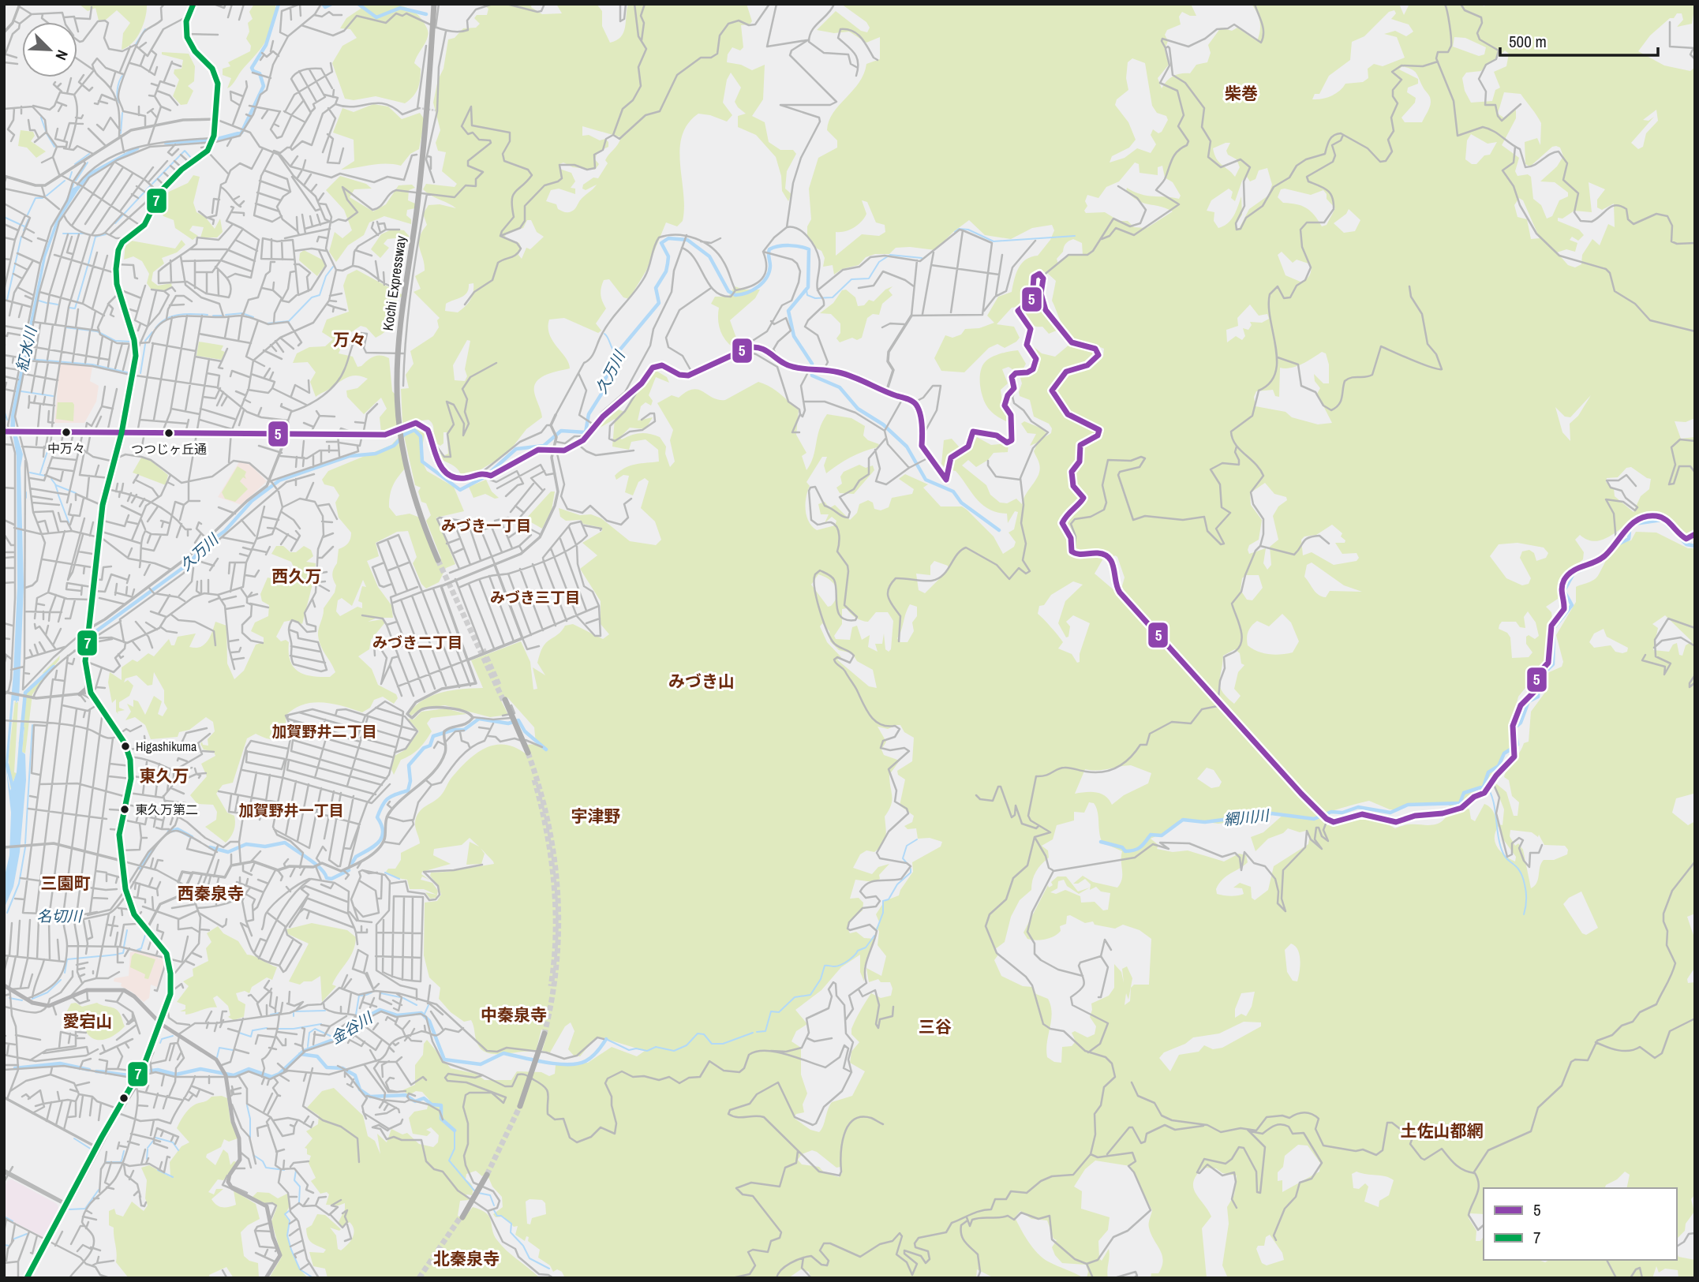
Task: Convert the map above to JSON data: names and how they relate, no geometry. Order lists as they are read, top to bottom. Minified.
{"streets":{"highway":["Kochi Expressway"]},"districts":["柴巻","万々","みづき一丁目","西久万","みづき三丁目","みづき二丁目","みづき山","加賀野井二丁目","東久万","加賀野井一丁目","宇津野","三園町","西秦泉寺","中秦泉寺","愛宕山","三谷","土佐山都網","北秦泉寺"],"water":["紅水川","久万川","網川川","名切川","金谷川"],"places":["中万々","つつじヶ丘通","Higashikuma","東久万第二"],"lines":["transit line 7","transit line 5"],"legend":["5","7"],"scale_bar":"500 m","north":"bottom right"}
